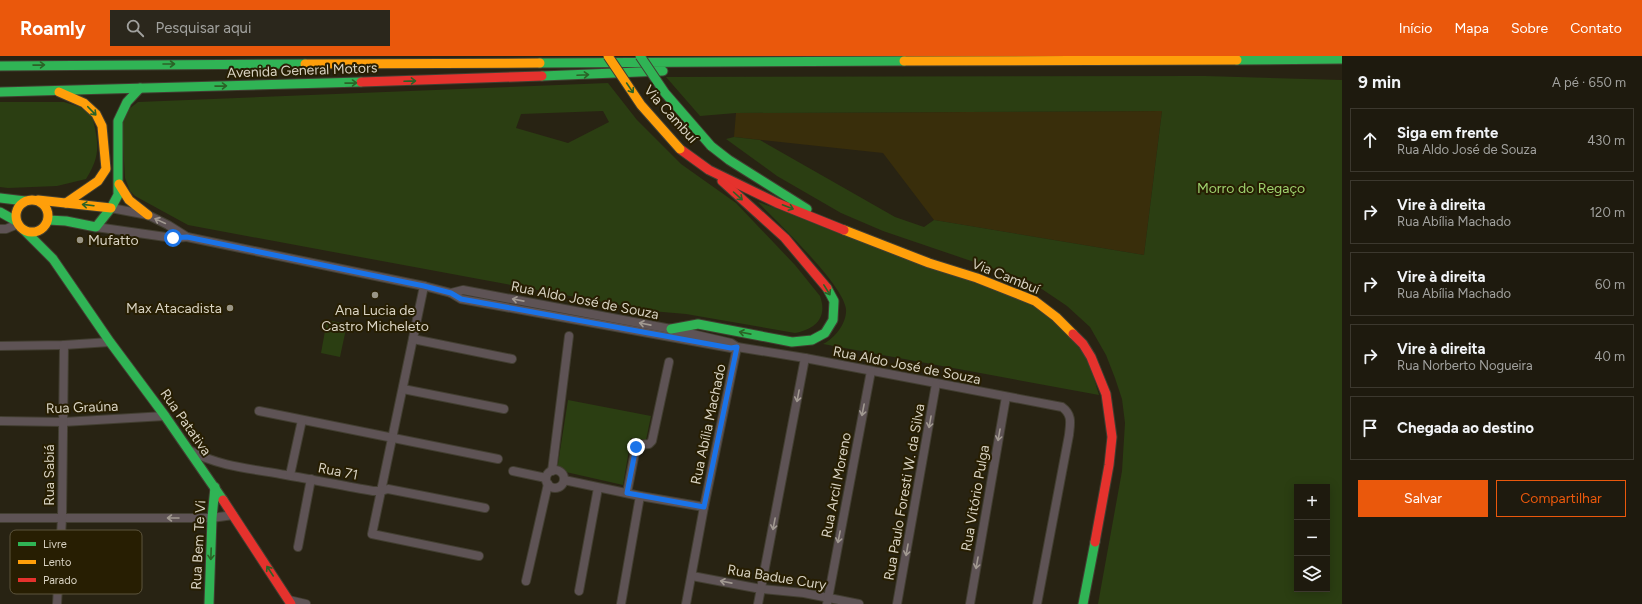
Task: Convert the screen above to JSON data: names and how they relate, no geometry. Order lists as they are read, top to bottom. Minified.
{"streets":{"main road":["Avenida General Motors","Via Cambuí","Rua Patativa","Rua Bem Te Vi"],"street":["Rua Aldo José de Souza","Rua Graúna","Rua Abília Machado","Rua 71","Rua Sabiá","Rua Arcil Moreno","Rua Paulo Foresti W. da Silva","Rua Vitório Pulga","Rua Badue Cury"]},"crossings":[["Rua Aldo José de Souza","Rua Abília Machado"],["Rua Aldo José de Souza","Rua Arcil Moreno"],["Rua Aldo José de Souza","Rua Paulo Foresti W. da Silva"],["Rua Aldo José de Souza","Rua Vitório Pulga"],["Rua Graúna","Rua Patativa"],["Rua Graúna","Rua Sabiá"],["Rua Patativa","Rua 71"],["Rua Patativa","Rua Bem Te Vi"],["Rua Abília Machado","Rua Badue Cury"],["Rua Arcil Moreno","Rua Badue Cury"]],"one_way":["Rua Paulo Foresti W. da Silva","Rua Vitório Pulga","Rua Bem Te Vi","Rua Badue Cury"],"parks":["Morro do Regaço"],"places":["Mufatto","Ana Lucia de Castro Micheleto","Max Atacadista"],"legend":["Livre","Lento","Parado"],"page":{"header":"Roamly","search":"Pesquisar aqui","nav":["Início","Mapa","Sobre","Contato"],"heading":["9 min","A pé · 650 m"],"list":[["Siga em frente","Rua Aldo José de Souza","430 m"],["Vire à direita","Rua Abília Machado","120 m"],["Vire à direita","Rua Abília Machado","60 m"],["Vire à direita","Rua Norberto Nogueira","40 m"],"Chegada ao destino"],"buttons":["Salvar","Compartilhar"],"map_buttons":["+","−"]}}
